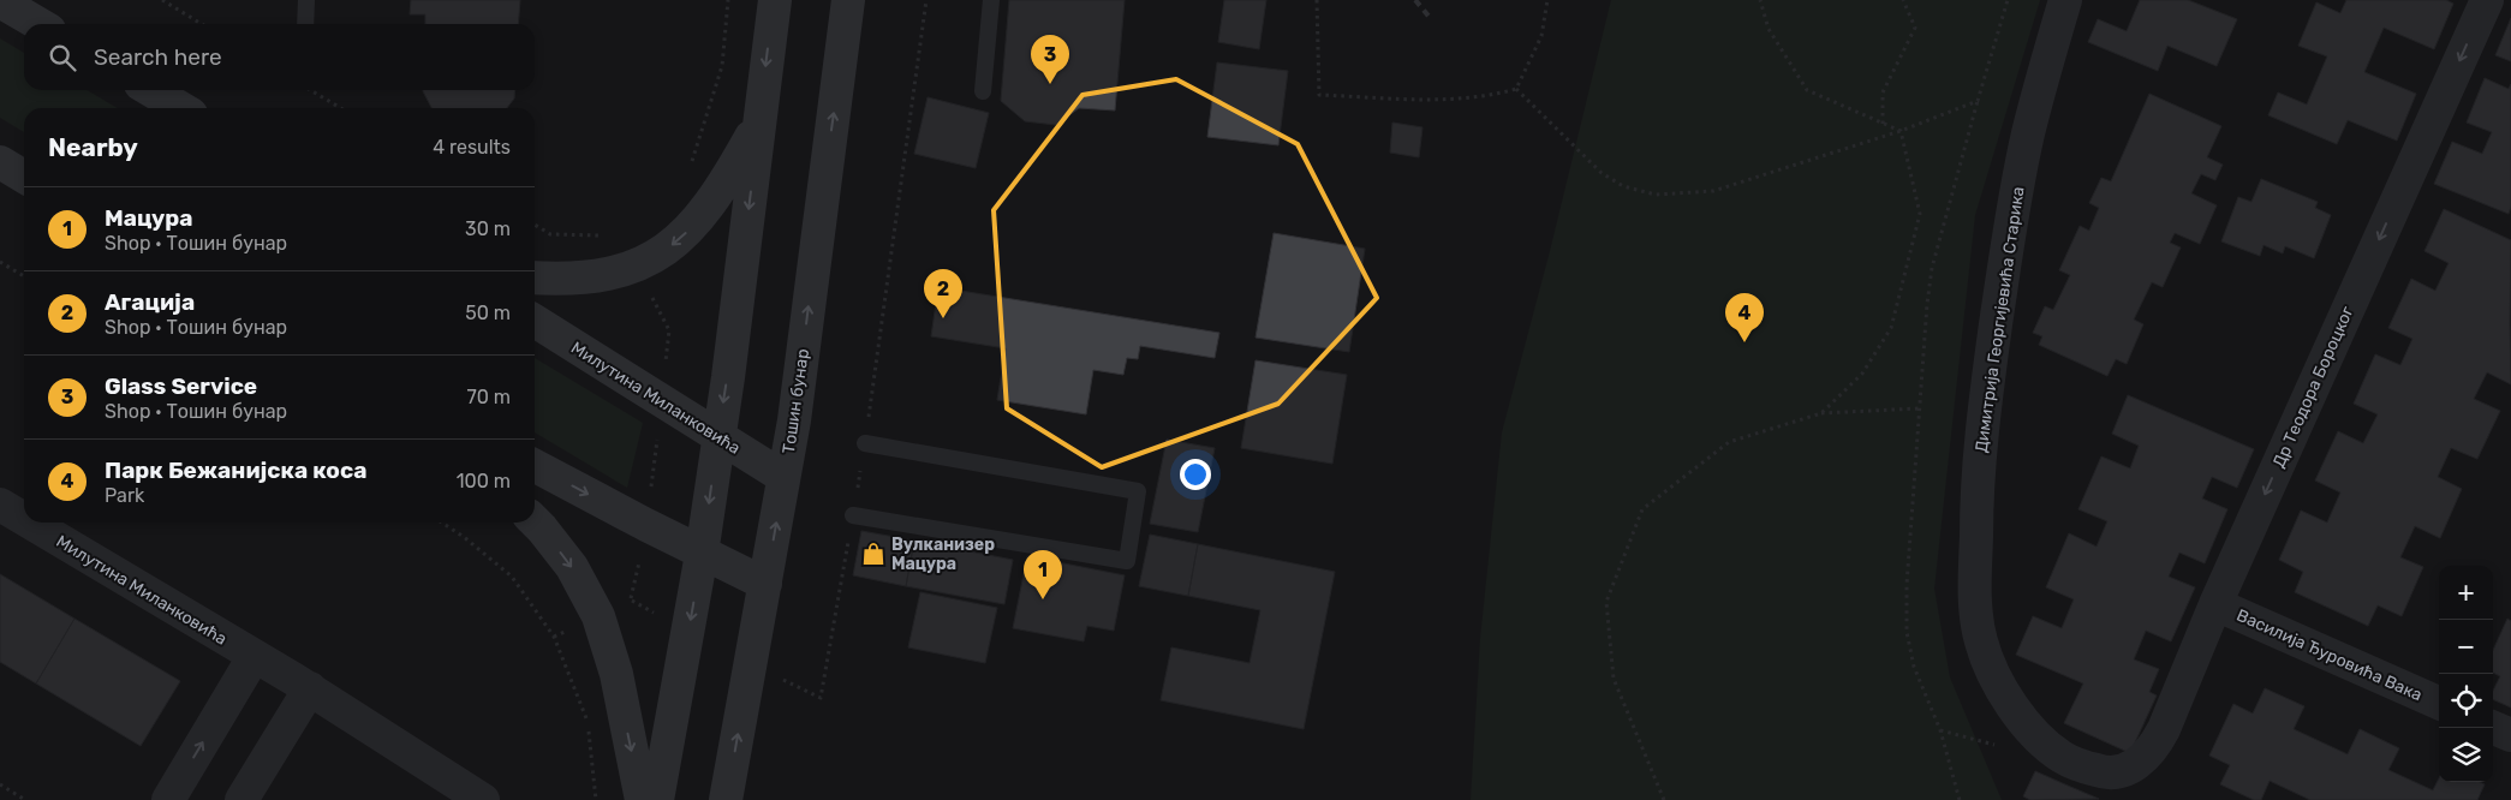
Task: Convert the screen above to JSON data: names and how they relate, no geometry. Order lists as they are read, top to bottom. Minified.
{"streets":{"main road":["Милутина Миланковића","Тошин бунар"],"street":["Димитрија Георгијевића Старика","Др Теодора Бороцког","Василија Ђуровића Вака"]},"crossings":[["Димитрија Георгијевића Старика","Др Теодора Бороцког"],["Др Теодора Бороцког","Василија Ђуровића Вака"],["Милутина Миланковића","Тошин бунар"]],"one_way":["Др Теодора Бороцког"],"places":{"shop":["Вулканизер Мацура"]},"page":{"search":"Search here","pins":["3","2","4","1"],"heading":["Nearby","4 results"],"list":[{"mark":"1","name":"Мацура","note":"Shop · Тошин бунар","value":"30 m"},{"mark":"2","name":"Агација","note":"Shop · Тошин бунар","value":"50 m"},{"mark":"3","name":"Glass Service","note":"Shop · Тошин бунар","value":"70 m"},{"mark":"4","name":"Парк Бежанијска коса","note":"Park","value":"100 m"}],"map_buttons":["+","−"]}}
